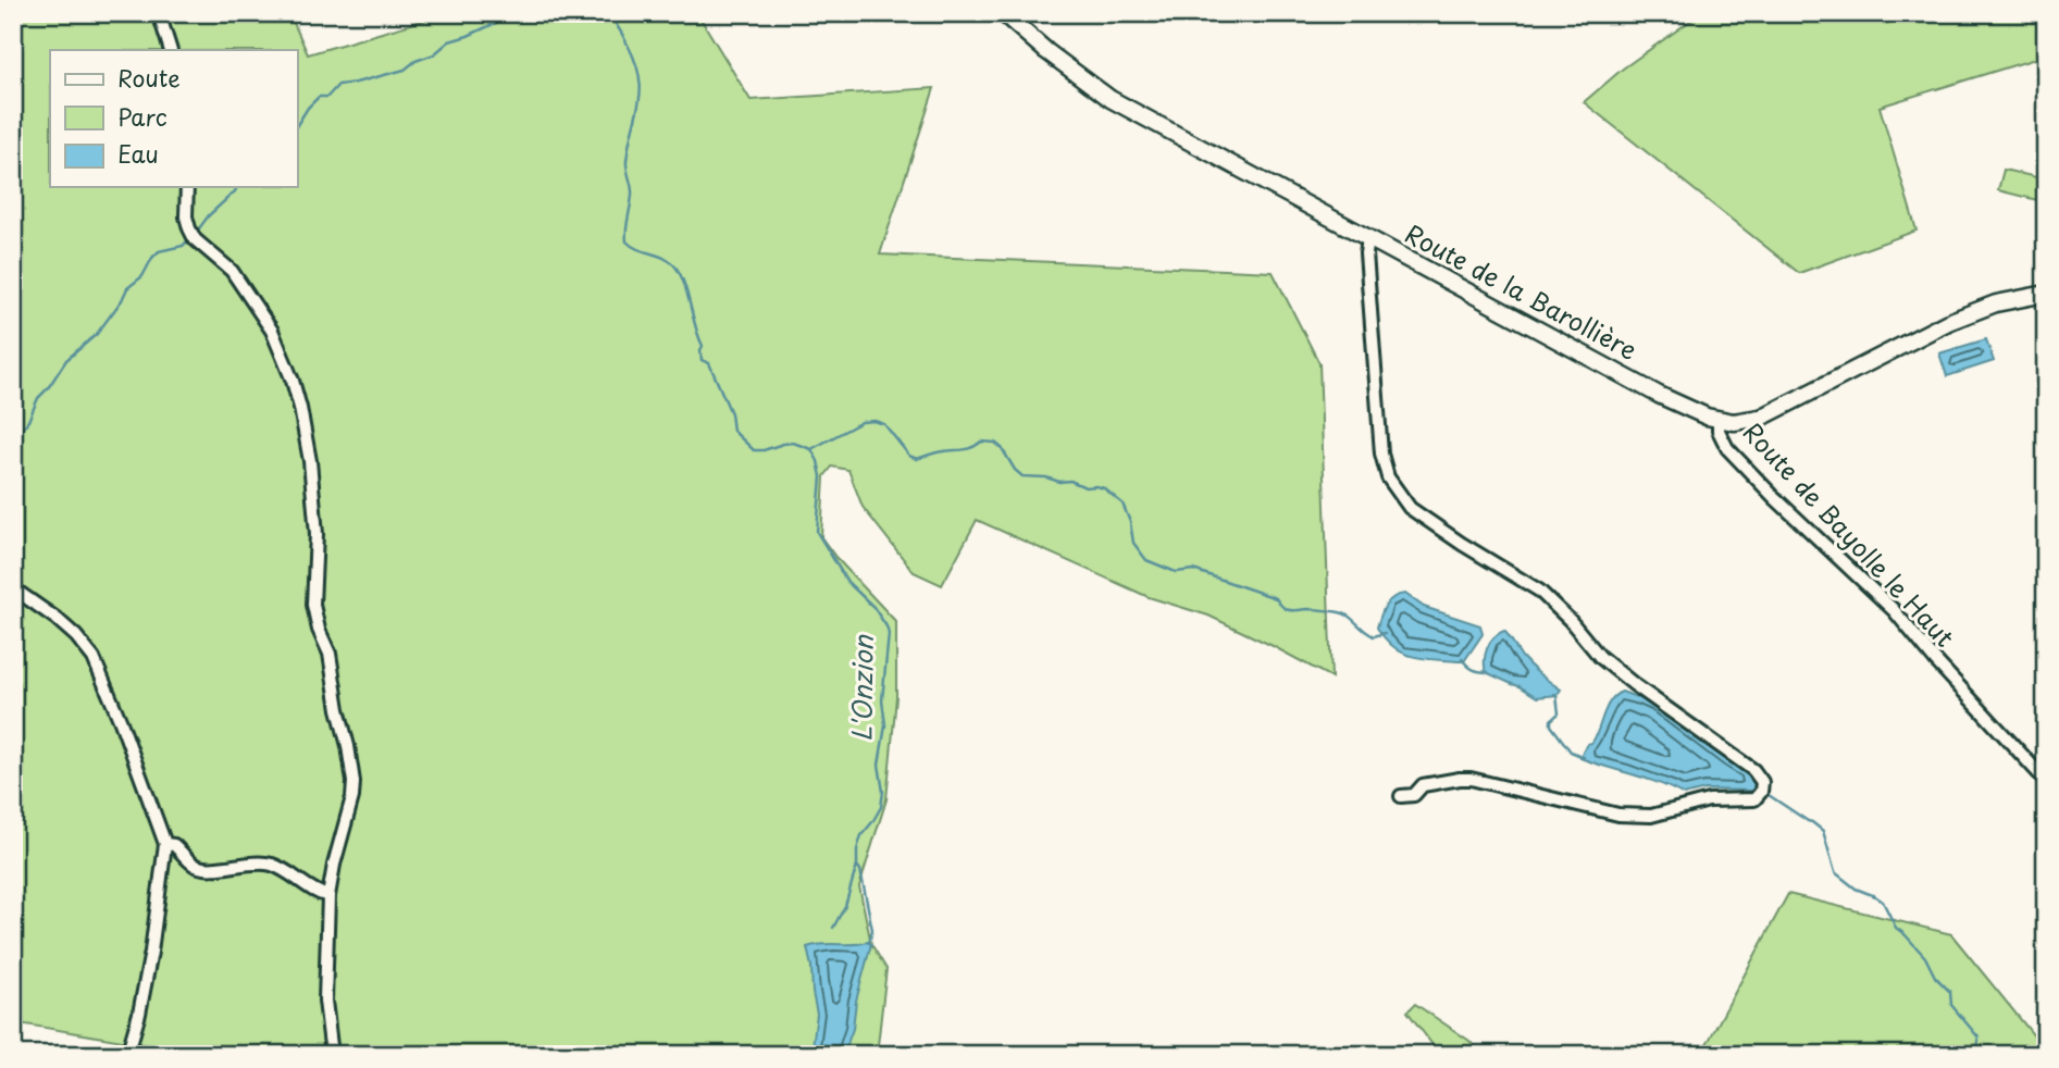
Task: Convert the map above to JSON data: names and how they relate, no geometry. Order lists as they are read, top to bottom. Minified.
{"streets":{"main road":["Route de la Barollière"],"street":["Route de Bayolle le Haut"]},"crossings":[["Route de la Barollière","Route de Bayolle le Haut"]],"water":["L'Onzion"],"legend":["Route","Parc","Eau"]}
